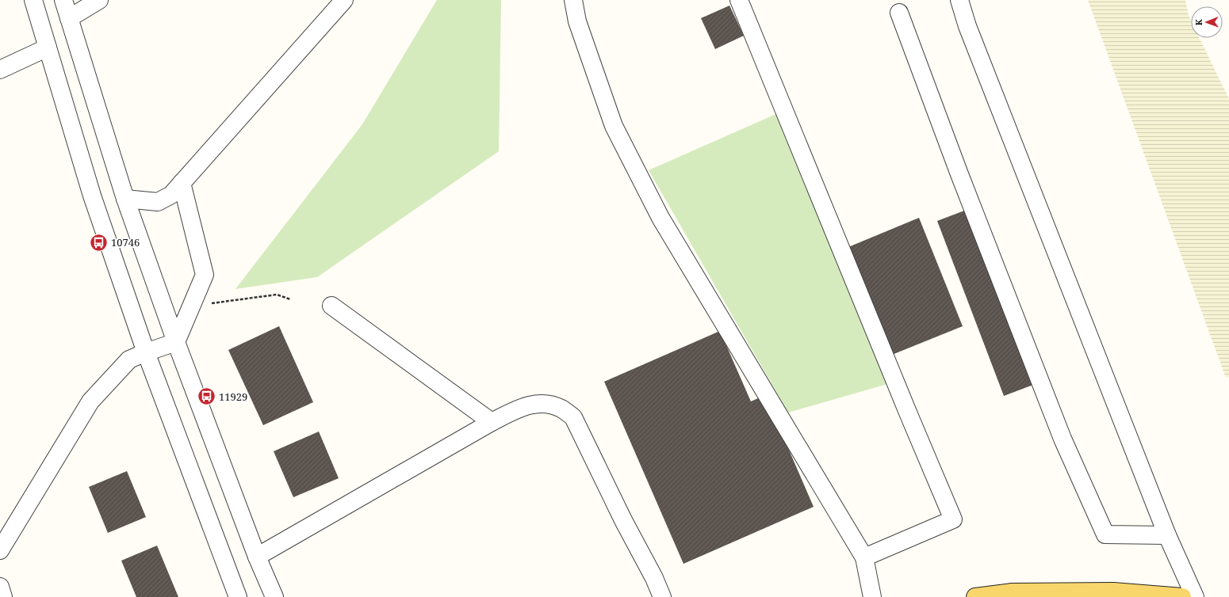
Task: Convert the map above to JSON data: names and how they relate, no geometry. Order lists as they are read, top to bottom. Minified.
{"places":{"bus stop":["10746","11929"]},"north":"left"}
